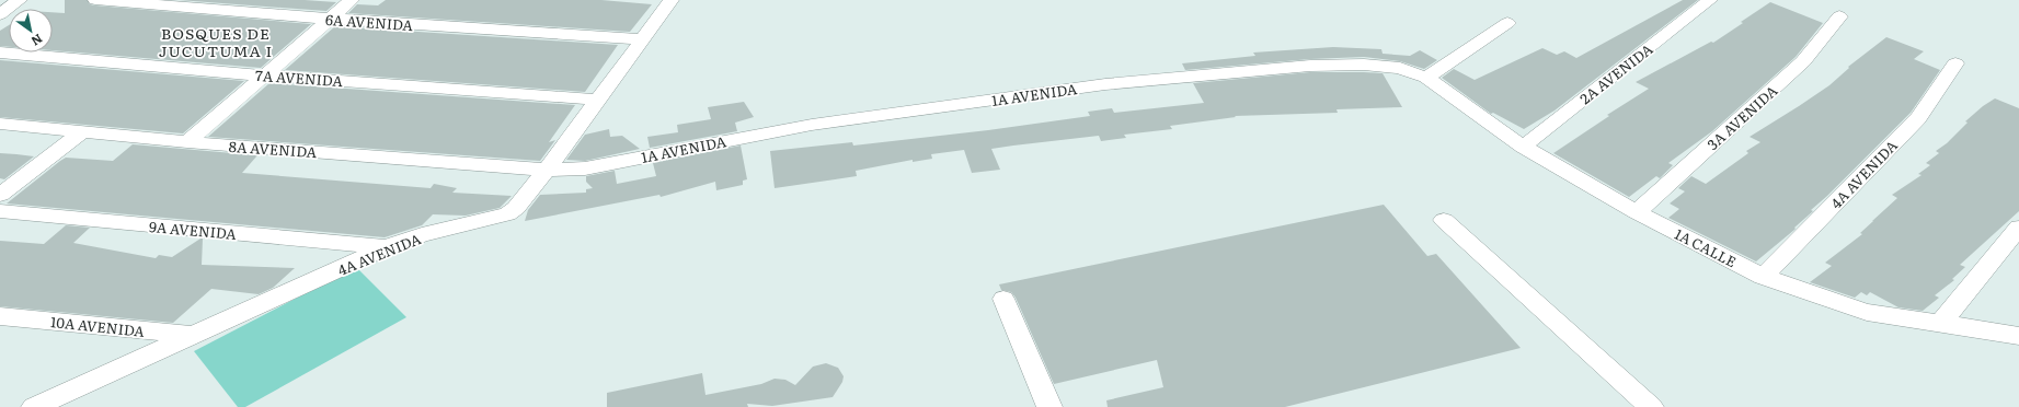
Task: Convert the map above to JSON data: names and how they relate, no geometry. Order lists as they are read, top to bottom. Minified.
{"streets":{"street":["6A AVENIDA","2A AVENIDA","7A AVENIDA","1A AVENIDA","3A AVENIDA","8A AVENIDA","4A AVENIDA","9A AVENIDA","1A CALLE","10A AVENIDA"]},"crossings":[["6A AVENIDA","4A AVENIDA"],["2A AVENIDA","1A CALLE"],["7A AVENIDA","4A AVENIDA"],["1A AVENIDA","8A AVENIDA"],["1A AVENIDA","4A AVENIDA"],["1A AVENIDA","1A CALLE"],["3A AVENIDA","1A CALLE"],["8A AVENIDA","4A AVENIDA"],["4A AVENIDA","9A AVENIDA"],["4A AVENIDA","1A CALLE"],["4A AVENIDA","10A AVENIDA"]],"districts":["BOSQUES DE JUCUTUMA I"],"north":"bottom right"}
